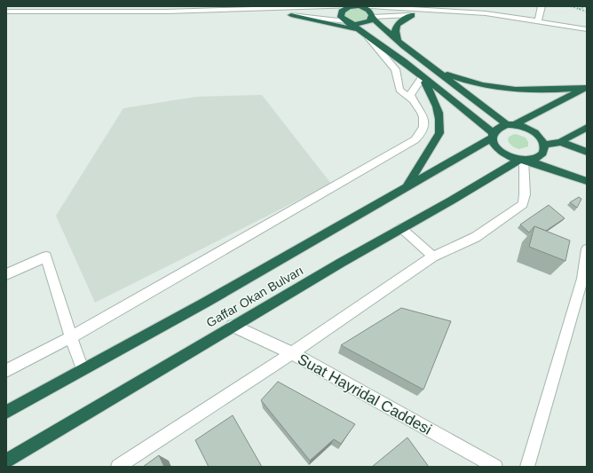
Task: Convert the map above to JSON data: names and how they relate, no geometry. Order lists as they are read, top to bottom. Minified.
{"streets":{"highway":["Gaffar Okan Bulvarı"],"street":["Suat Hayridal Caddesi"]},"crossings":[["Gaffar Okan Bulvarı","Suat Hayridal Caddesi"]]}
